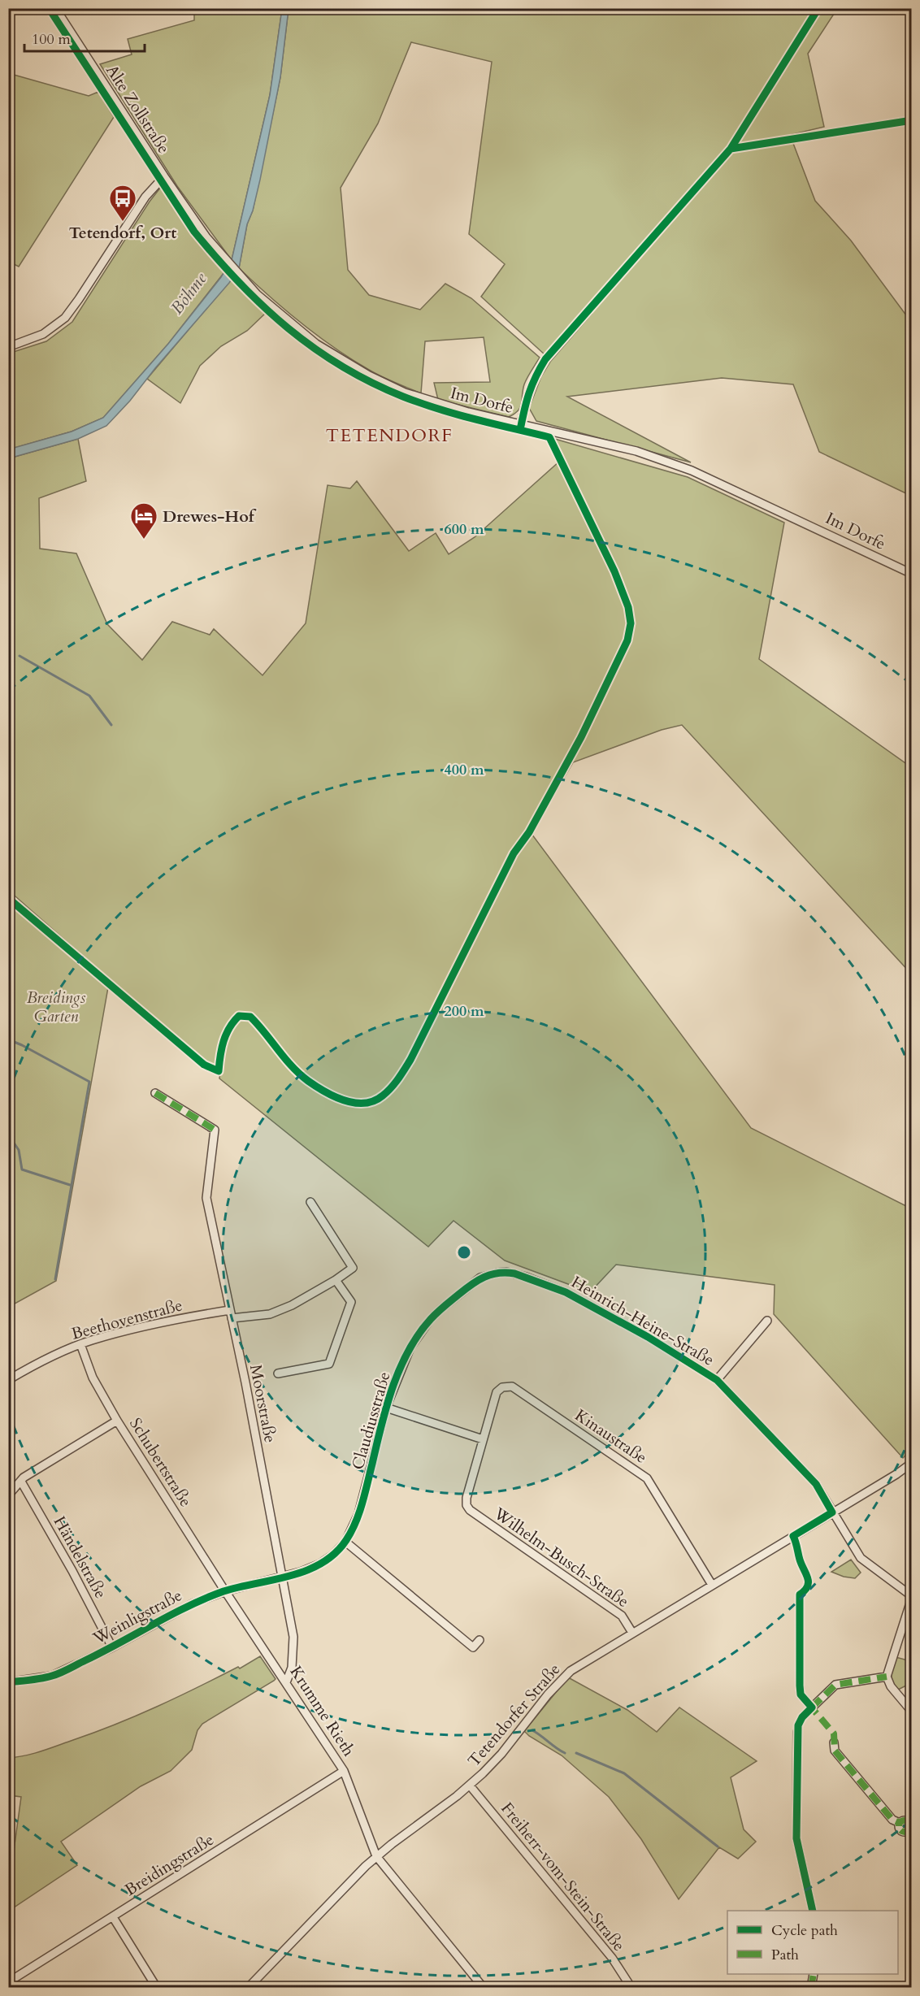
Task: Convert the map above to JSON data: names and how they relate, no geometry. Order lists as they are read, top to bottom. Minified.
{"streets":{"street":["Alte Zollstraße","Im Dorfe","Beethovenstraße","Heinrich-Heine-Straße","Moorstraße","Claudiusstraße","Kinaustraße","Schubertstraße","Händelstraße","Wilhelm-Busch-Straße","Weinligstraße","Krumme Rieth","Tetendorfer Straße","Breidingstraße","Freiherr-vom-Stein-Straße"]},"crossings":[["Alte Zollstraße","Im Dorfe"],["Beethovenstraße","Moorstraße"],["Beethovenstraße","Schubertstraße"],["Heinrich-Heine-Straße","Claudiusstraße"],["Heinrich-Heine-Straße","Tetendorfer Straße"],["Moorstraße","Claudiusstraße"],["Moorstraße","Weinligstraße"],["Moorstraße","Krumme Rieth"],["Claudiusstraße","Weinligstraße"],["Kinaustraße","Wilhelm-Busch-Straße"],["Kinaustraße","Tetendorfer Straße"],["Schubertstraße","Weinligstraße"],["Schubertstraße","Krumme Rieth"],["Händelstraße","Weinligstraße"],["Wilhelm-Busch-Straße","Tetendorfer Straße"],["Weinligstraße","Krumme Rieth"],["Krumme Rieth","Tetendorfer Straße"],["Krumme Rieth","Breidingstraße"],["Tetendorfer Straße","Freiherr-vom-Stein-Straße"]],"districts":["TETENDORF"],"water":["Böhme"],"parks":["Breidings Garten"],"places":{"bus stop":["Tetendorf, Ort"],"hotel":["Drewes-Hof"]},"legend":["Cycle path","Path"],"scale_bar":"100 m","rings":["600 m","400 m","200 m"]}
